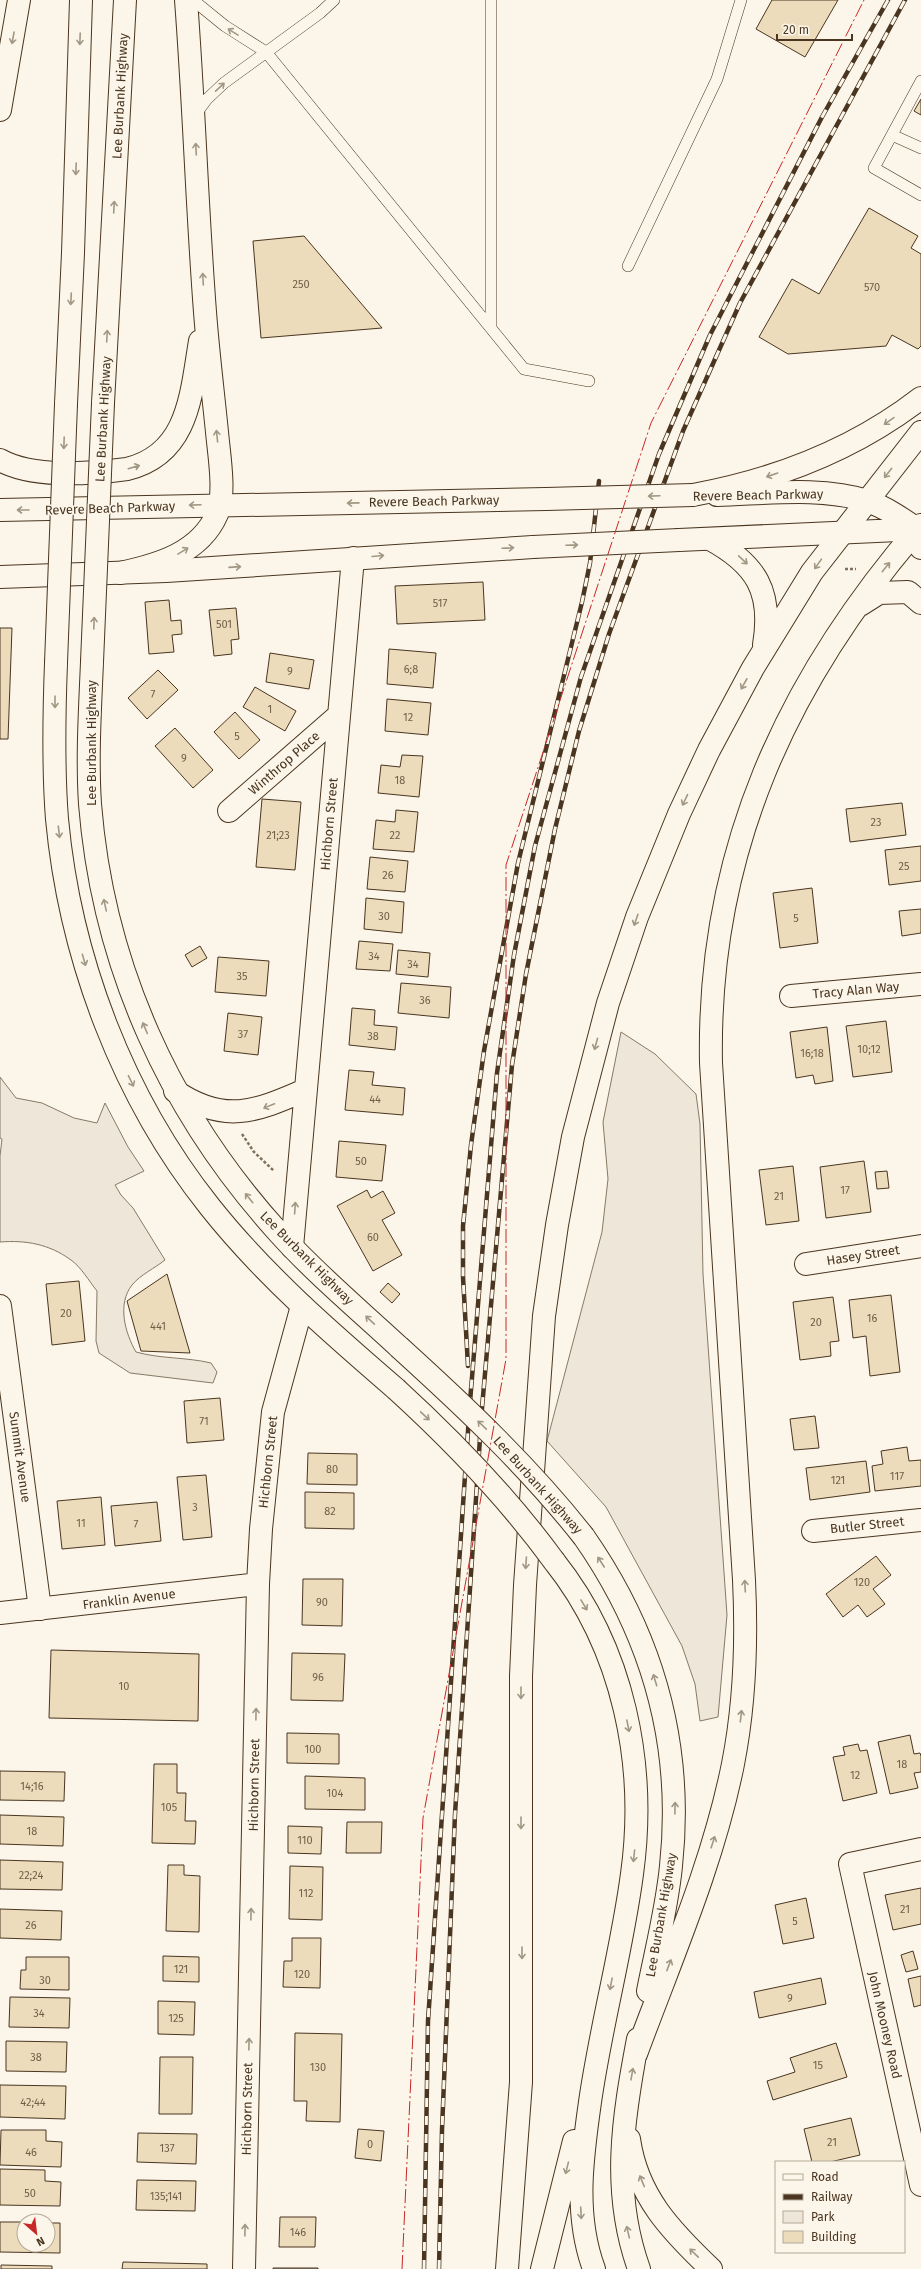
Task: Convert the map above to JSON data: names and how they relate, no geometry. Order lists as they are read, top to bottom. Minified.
{"streets":{"main road":["Lee Burbank Highway","Revere Beach Parkway","Winthrop Place","Hichborn Street","Tracy Alan Way","Hasey Street","Summit Avenue","Butler Street","Franklin Avenue","John Mooney Road"]},"crossings":[["Lee Burbank Highway","Hichborn Street"],["Winthrop Place","Hichborn Street"],["Hichborn Street","Franklin Avenue"],["Summit Avenue","Franklin Avenue"]],"one_way":["Hichborn Street"],"house_numbers":["250","570","517","501","6;8","9","7","1","12","5","9","18","23","21;23","22","25","26","30","5","34","34","35","36","37","38","10;12","16;18","44","50","17","21","60","20","16","20","441","71","80","117","121","3","82","11","7","120","90","96","10","100","18","12","14;16","104","105","18","110","22;24","112","21","5","26","121","120","30","9","34","125","38","15","130","42;44","21","0","137","46","50","135;141","146"],"legend":["Road","Railway","Park","Building"],"scale_bar":"20 m","north":"bottom right"}
